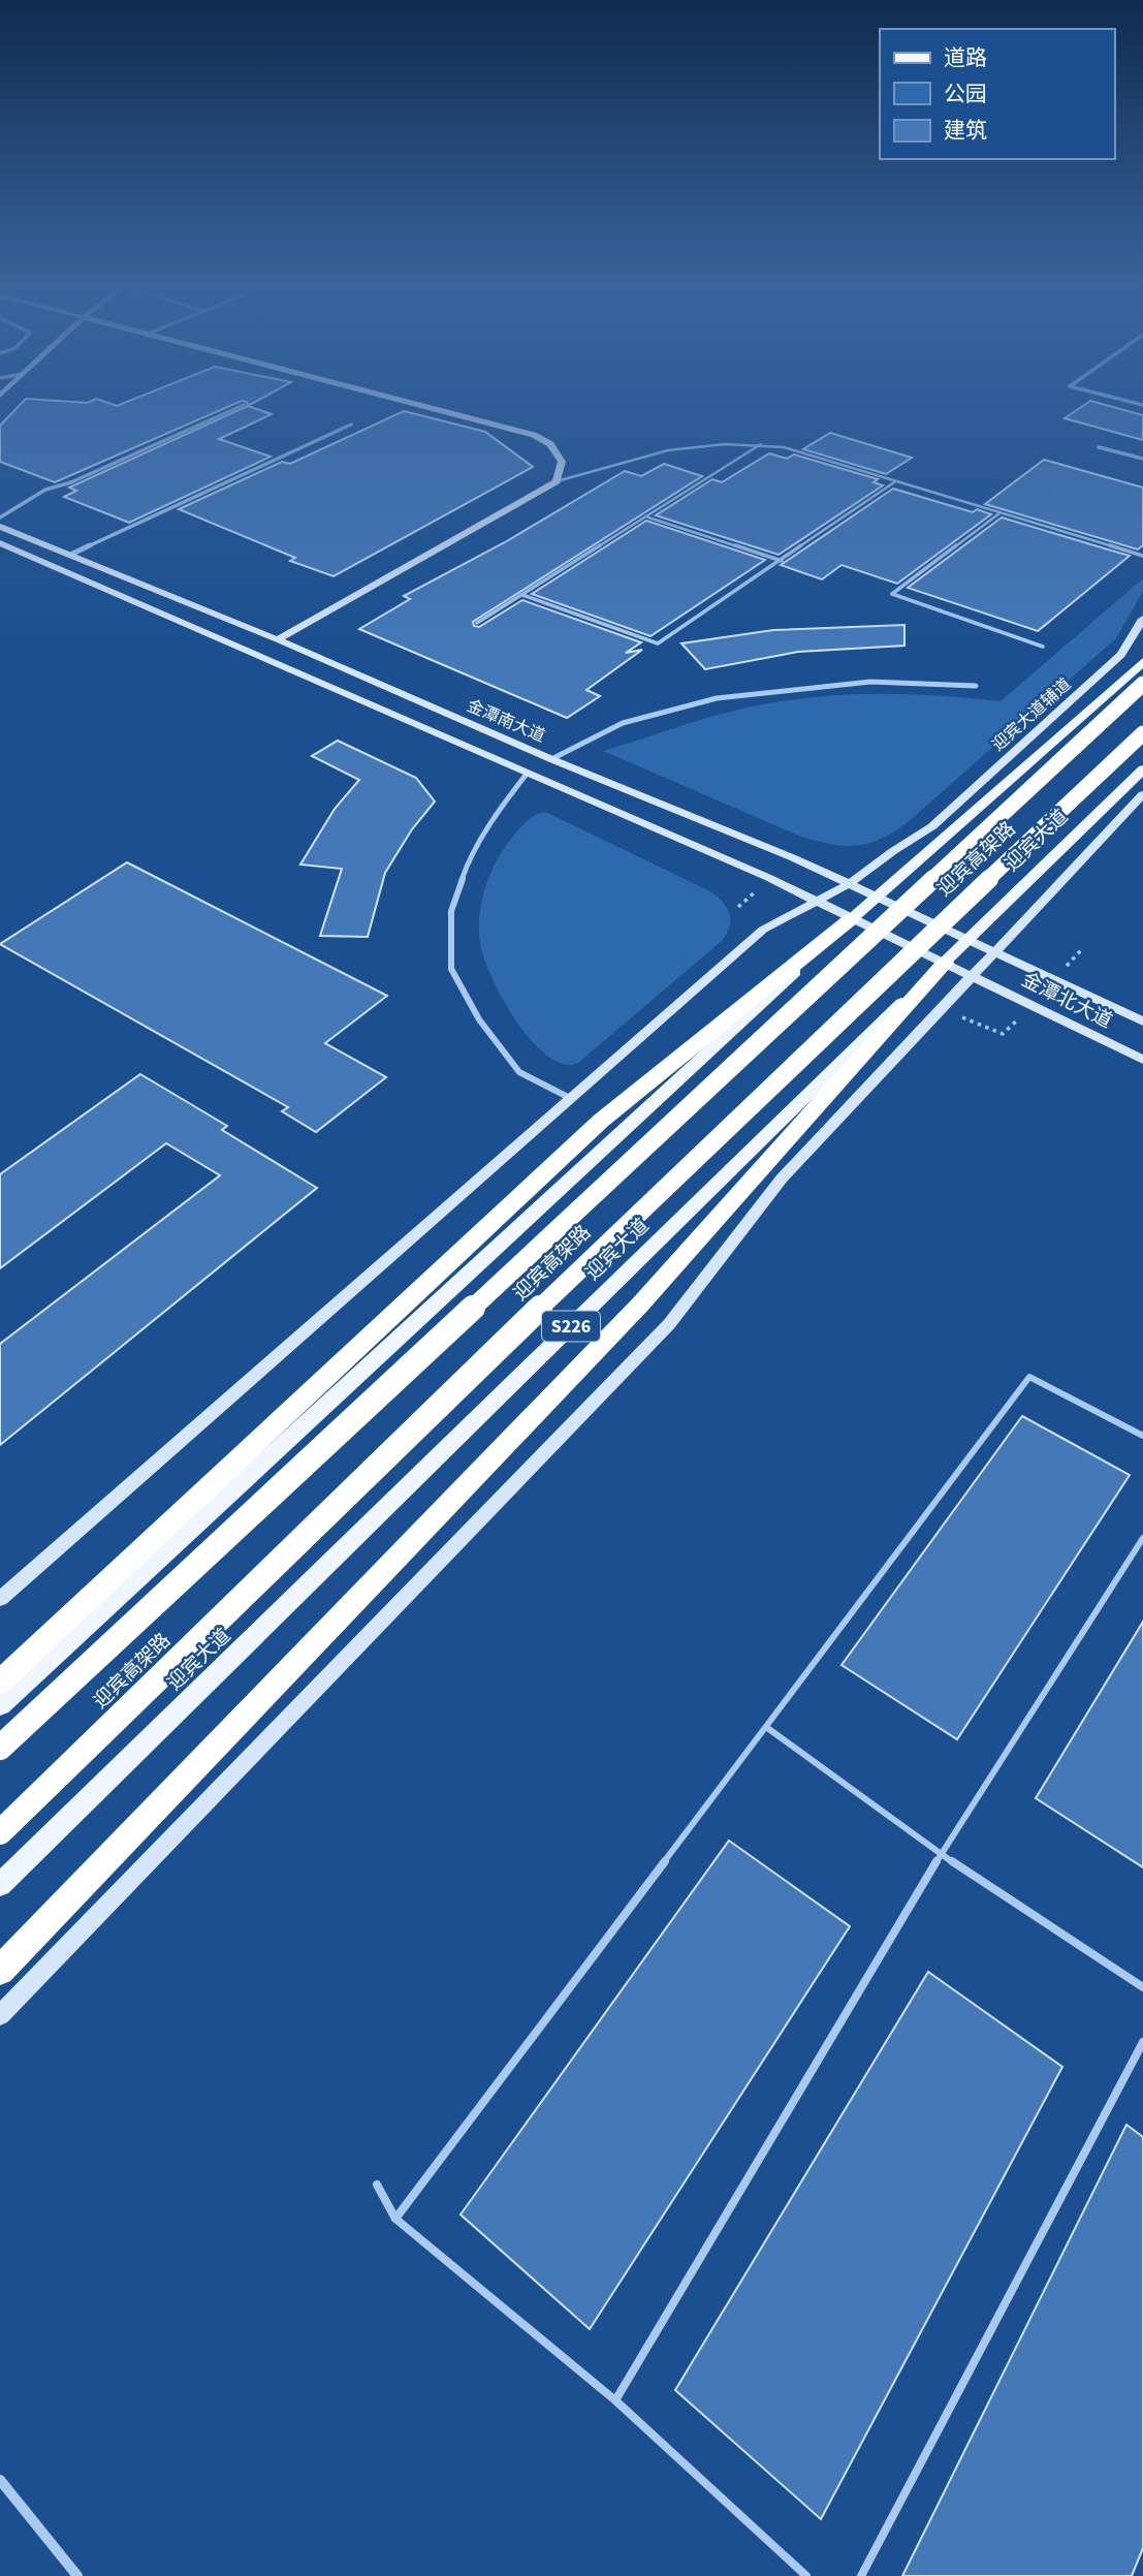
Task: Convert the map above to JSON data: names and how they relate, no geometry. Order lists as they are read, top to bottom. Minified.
{"streets":{"highway":["迎宾高架路"],"main road":["迎宾大道","S226"],"street":["迎宾大道辅道","金潭南大道","金潭北大道"]},"crossings":[["迎宾大道辅道","金潭南大道"],["金潭南大道","迎宾大道"],["金潭南大道","金潭北大道"]],"legend":["道路","公园","建筑"]}
